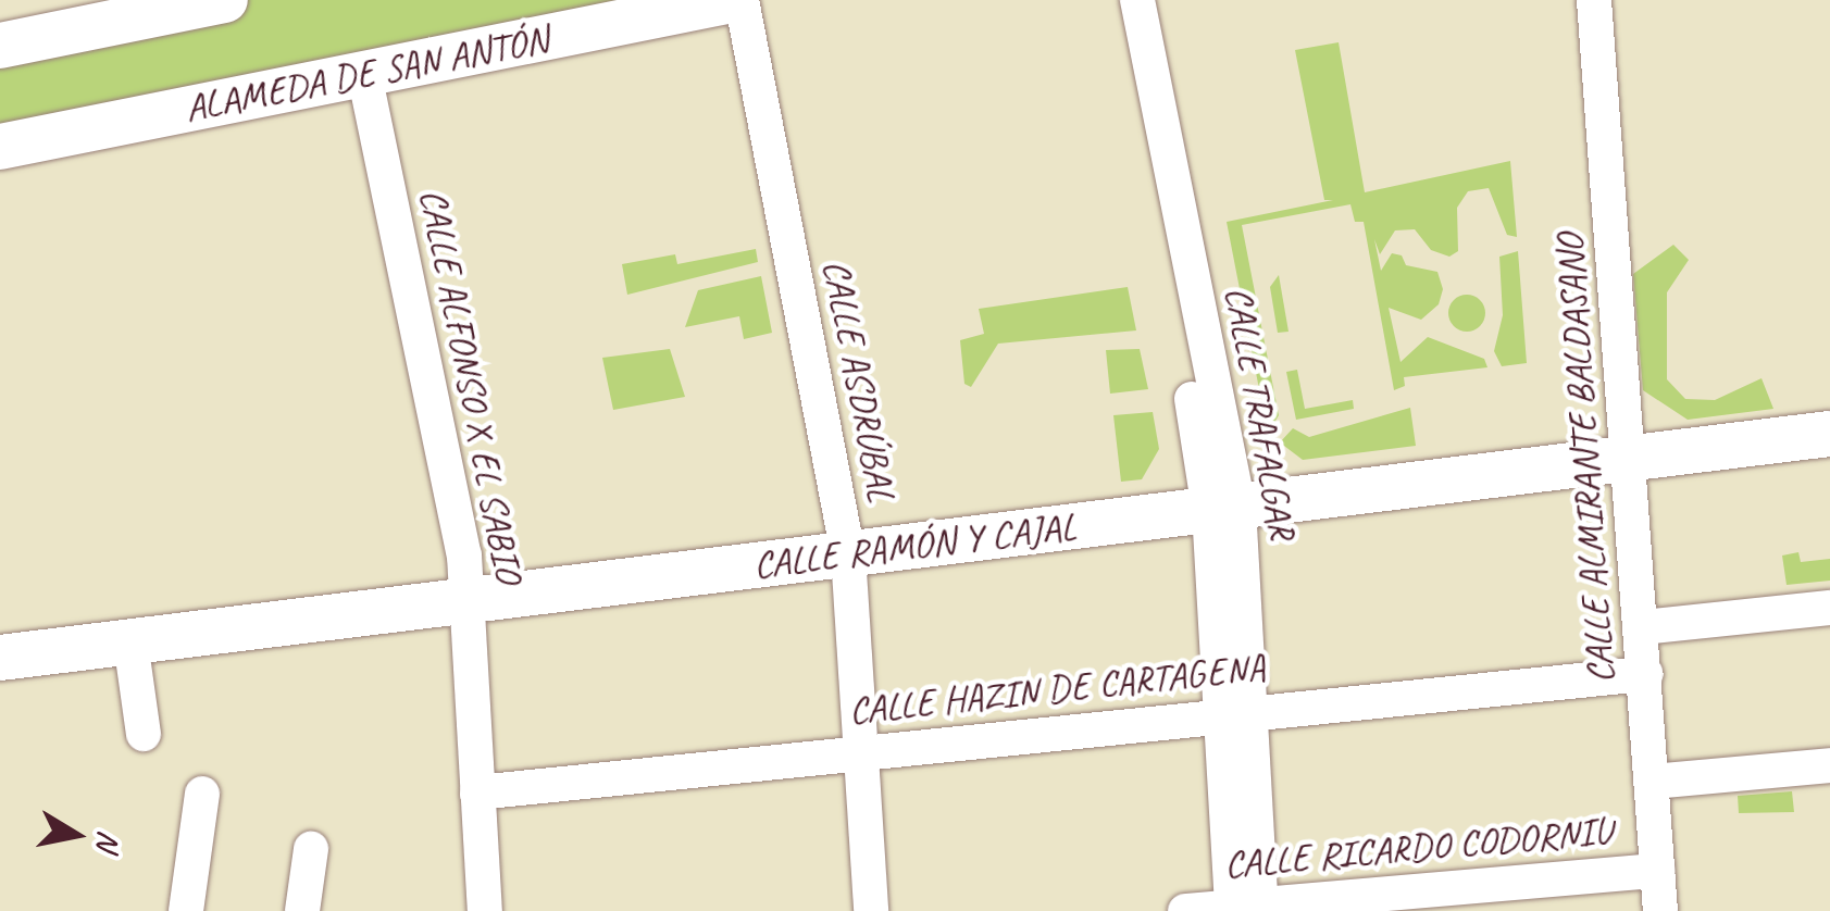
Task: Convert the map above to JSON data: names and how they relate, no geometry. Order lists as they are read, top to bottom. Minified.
{"streets":{"main road":["ALAMEDA DE SAN ANTÓN","CALLE RAMÓN Y CAJAL"],"street":["CALLE ASDRÚBAL","CALLE ALFONSO X EL SABIO","CALLE TRAFALGAR","CALLE ALMIRANTE BALDASANO","CALLE HAZIN DE CARTAGENA","CALLE RICARDO CODORNIU"]},"crossings":[["ALAMEDA DE SAN ANTÓN","CALLE ALFONSO X EL SABIO"],["CALLE ASDRÚBAL","CALLE RAMÓN Y CAJAL"],["CALLE ASDRÚBAL","CALLE HAZIN DE CARTAGENA"],["CALLE ALFONSO X EL SABIO","CALLE RAMÓN Y CAJAL"],["CALLE ALFONSO X EL SABIO","CALLE HAZIN DE CARTAGENA"],["CALLE TRAFALGAR","CALLE RAMÓN Y CAJAL"],["CALLE TRAFALGAR","CALLE HAZIN DE CARTAGENA"],["CALLE TRAFALGAR","CALLE RICARDO CODORNIU"],["CALLE ALMIRANTE BALDASANO","CALLE RAMÓN Y CAJAL"],["CALLE ALMIRANTE BALDASANO","CALLE HAZIN DE CARTAGENA"],["CALLE ALMIRANTE BALDASANO","CALLE RICARDO CODORNIU"]],"north":"right"}
